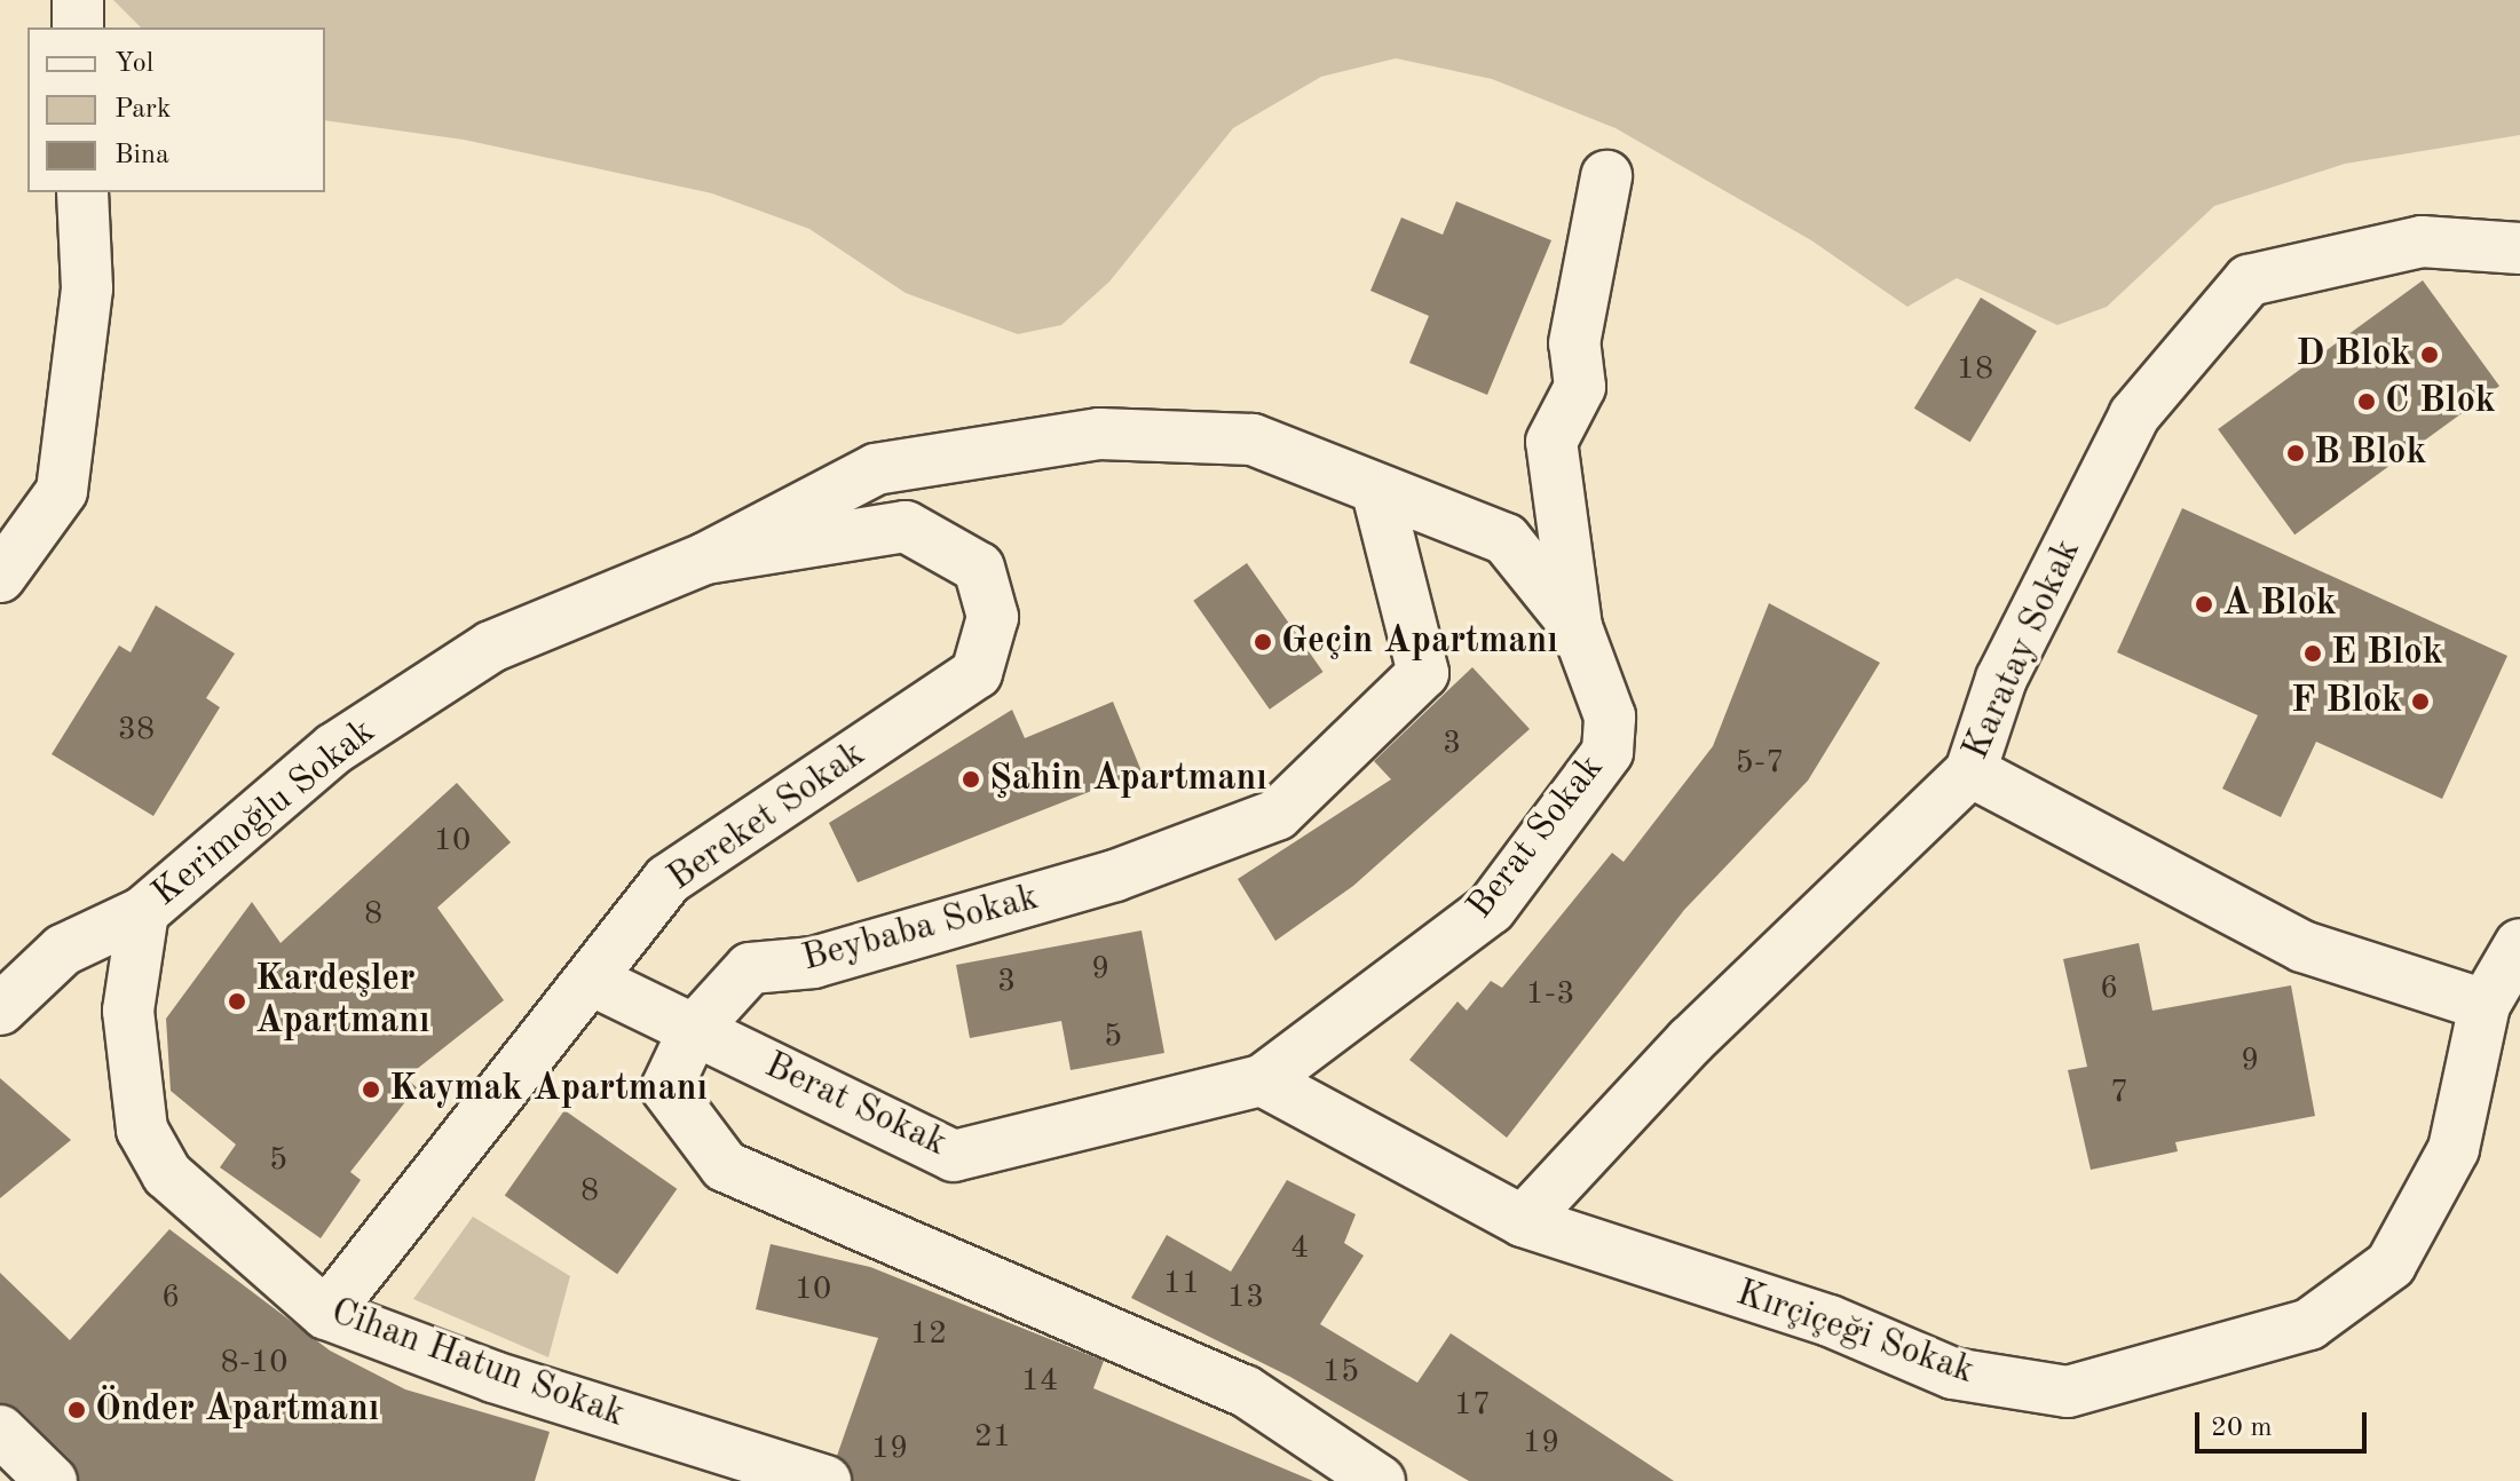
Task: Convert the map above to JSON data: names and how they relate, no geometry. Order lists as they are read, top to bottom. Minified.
{"streets":{"street":["Karatay Sokak","Kerimoğlu Sokak","Bereket Sokak","Berat Sokak","Beybaba Sokak","Kırçiçeği Sokak","Cihan Hatun Sokak"]},"crossings":[["Karatay Sokak","Kırçiçeği Sokak"],["Kerimoğlu Sokak","Bereket Sokak"],["Kerimoğlu Sokak","Berat Sokak"],["Kerimoğlu Sokak","Cihan Hatun Sokak"],["Bereket Sokak","Berat Sokak"],["Bereket Sokak","Cihan Hatun Sokak"],["Berat Sokak","Beybaba Sokak"],["Berat Sokak","Kırçiçeği Sokak"]],"places":["D Blok","C Blok","B Blok","A Blok","Geçin Apartmanı","E Blok","F Blok","Şahin Apartmanı","Kardeşler Apartmanı","Kaymak Apartmanı","Önder Apartmanı"],"house_numbers":["18","38","3","5-7","10","8","9","3","6","1-3","5","9","7","5","8","4","11","10","6","13","12","8-10","15","14","17","21","19","19"],"legend":["Yol","Park","Bina"],"scale_bar":"20 m"}
